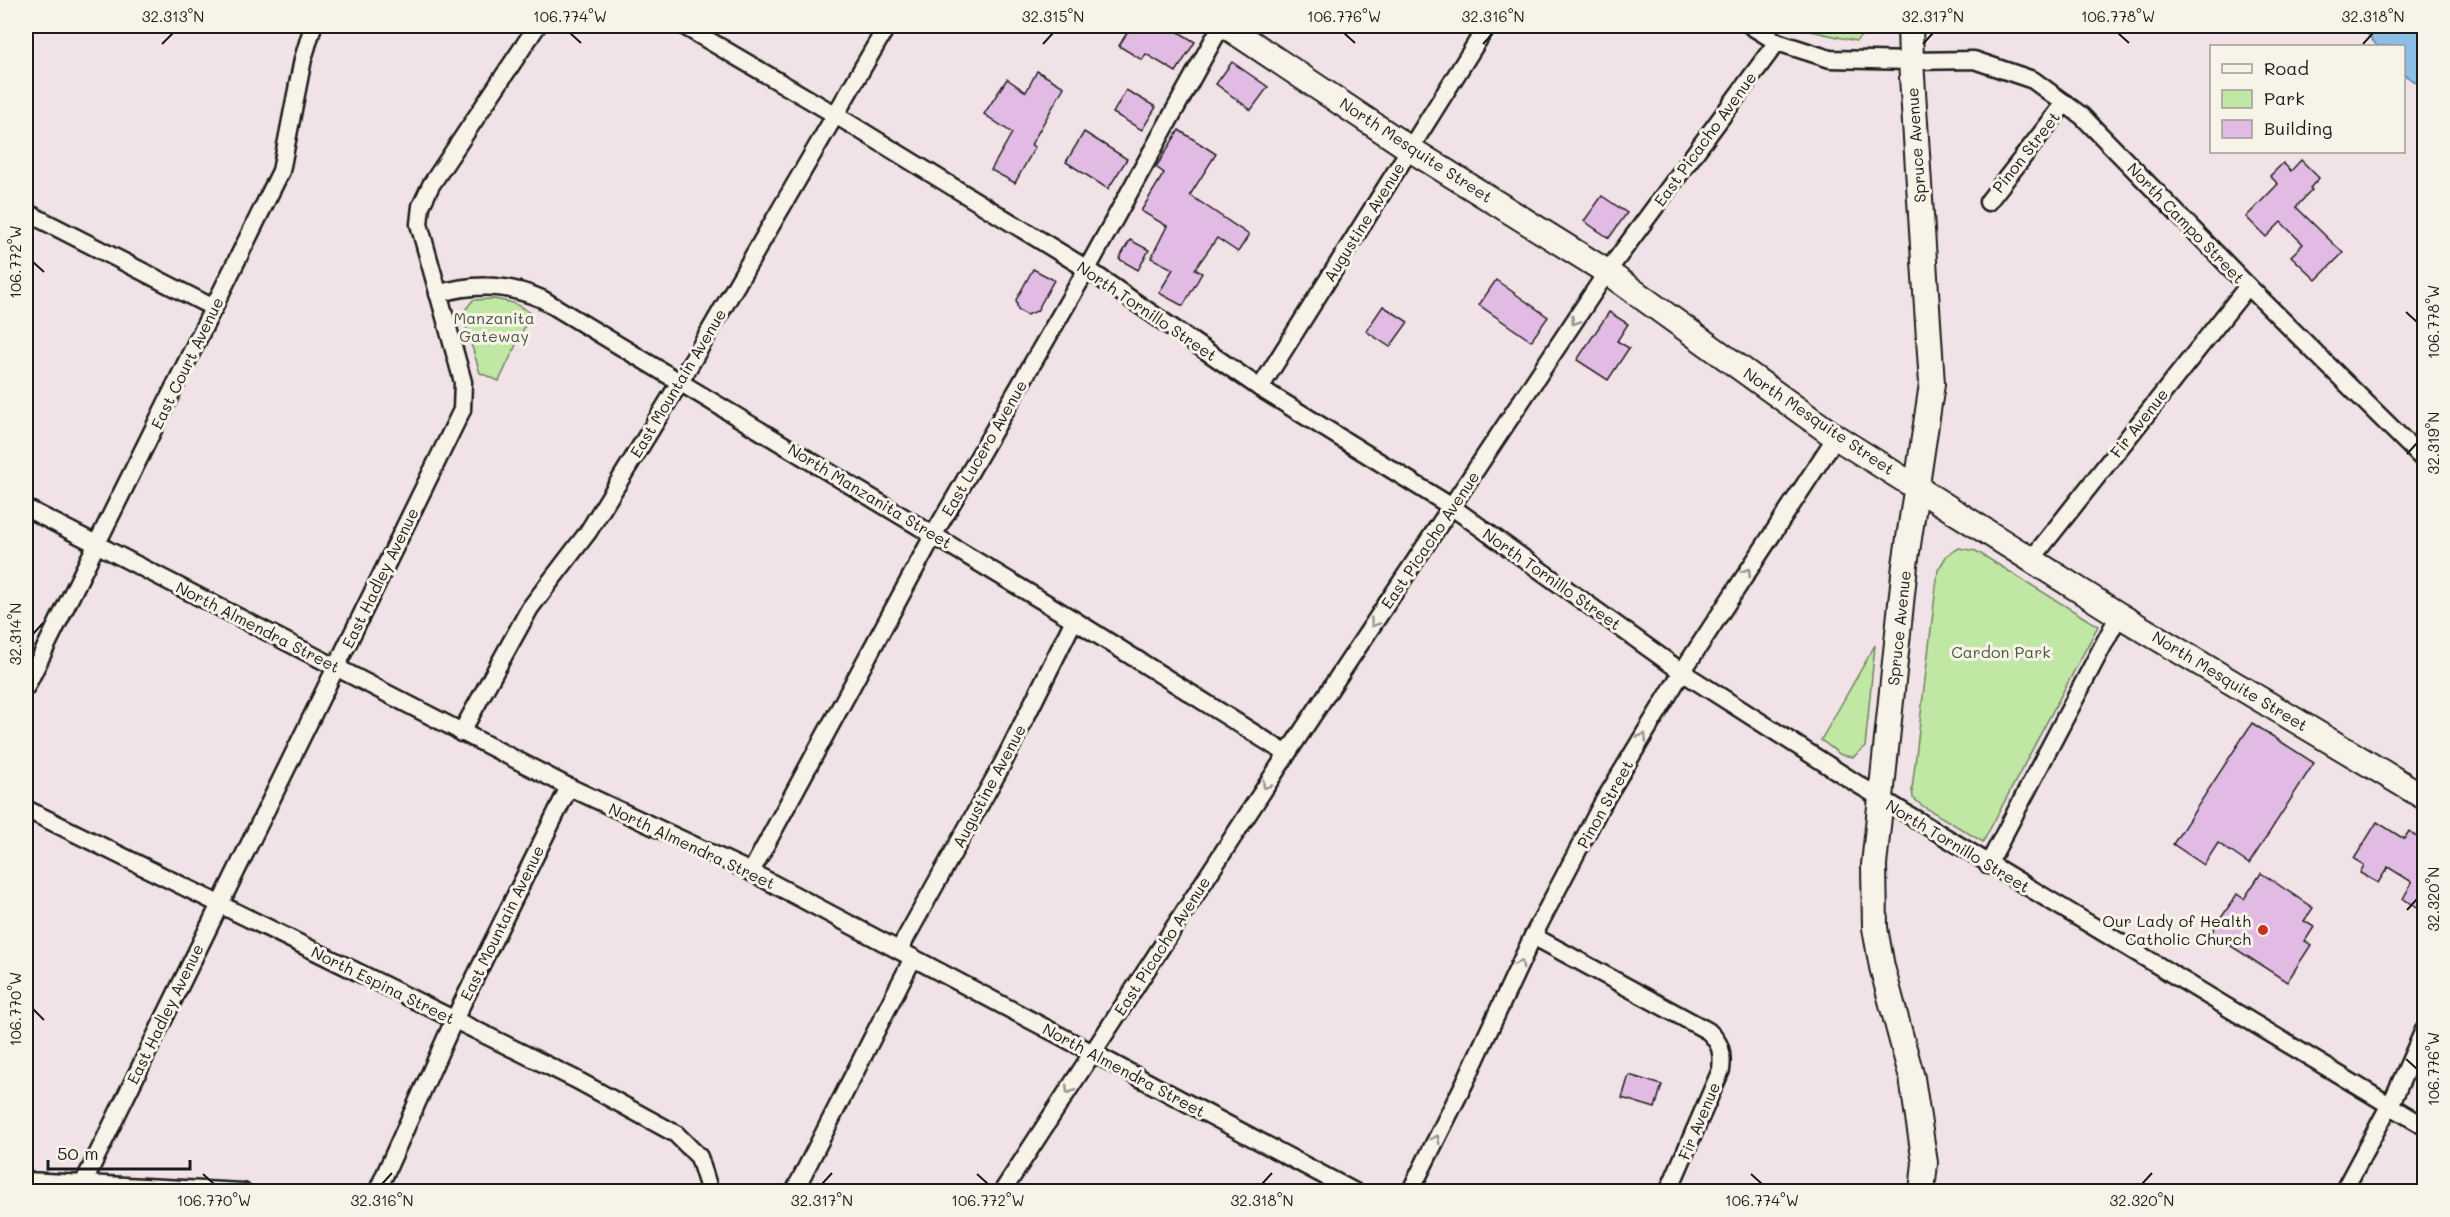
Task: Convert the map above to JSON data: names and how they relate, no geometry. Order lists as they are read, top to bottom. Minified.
{"streets":{"street":["East Picacho Avenue","Spruce Avenue","North Mesquite Street","Pinon Street","Augustine Avenue","North Campo Street","North Tornillo Street","East Court Avenue","East Mountain Avenue","Fir Avenue","East Lucero Avenue","North Manzanita Street","East Hadley Avenue","North Almendra Street","North Espina Street"]},"crossings":[["East Picacho Avenue","North Mesquite Street"],["East Picacho Avenue","North Tornillo Street"],["East Picacho Avenue","North Manzanita Street"],["East Picacho Avenue","North Almendra Street"],["Spruce Avenue","North Mesquite Street"],["Spruce Avenue","North Campo Street"],["Spruce Avenue","North Tornillo Street"],["North Mesquite Street","Pinon Street"],["North Mesquite Street","Augustine Avenue"],["North Mesquite Street","Fir Avenue"],["Pinon Street","North Campo Street"],["Pinon Street","North Tornillo Street"],["Pinon Street","Fir Avenue"],["Augustine Avenue","North Tornillo Street"],["Augustine Avenue","North Manzanita Street"],["Augustine Avenue","North Almendra Street"],["North Campo Street","Fir Avenue"],["North Tornillo Street","East Mountain Avenue"],["North Tornillo Street","East Lucero Avenue"],["East Court Avenue","North Almendra Street"],["East Mountain Avenue","North Manzanita Street"],["East Mountain Avenue","North Almendra Street"],["East Mountain Avenue","North Espina Street"],["East Lucero Avenue","North Manzanita Street"],["East Lucero Avenue","North Almendra Street"],["North Manzanita Street","East Hadley Avenue"],["East Hadley Avenue","North Almendra Street"],["East Hadley Avenue","North Espina Street"]],"one_way":["East Picacho Avenue","Pinon Street"],"parks":["Manzanita Gateway","Cardon Park"],"places":["Our Lady of Health Catholic Church"],"legend":["Road","Park","Building"],"scale_bar":"50 m","coordinates":["32.313°N","106.774°W","32.315°N","106.776°W","32.316°N","32.317°N","106.778°W","32.318°N","106.772°W","32.319°N","32.314°N","32.320°N","106.770°W"]}
